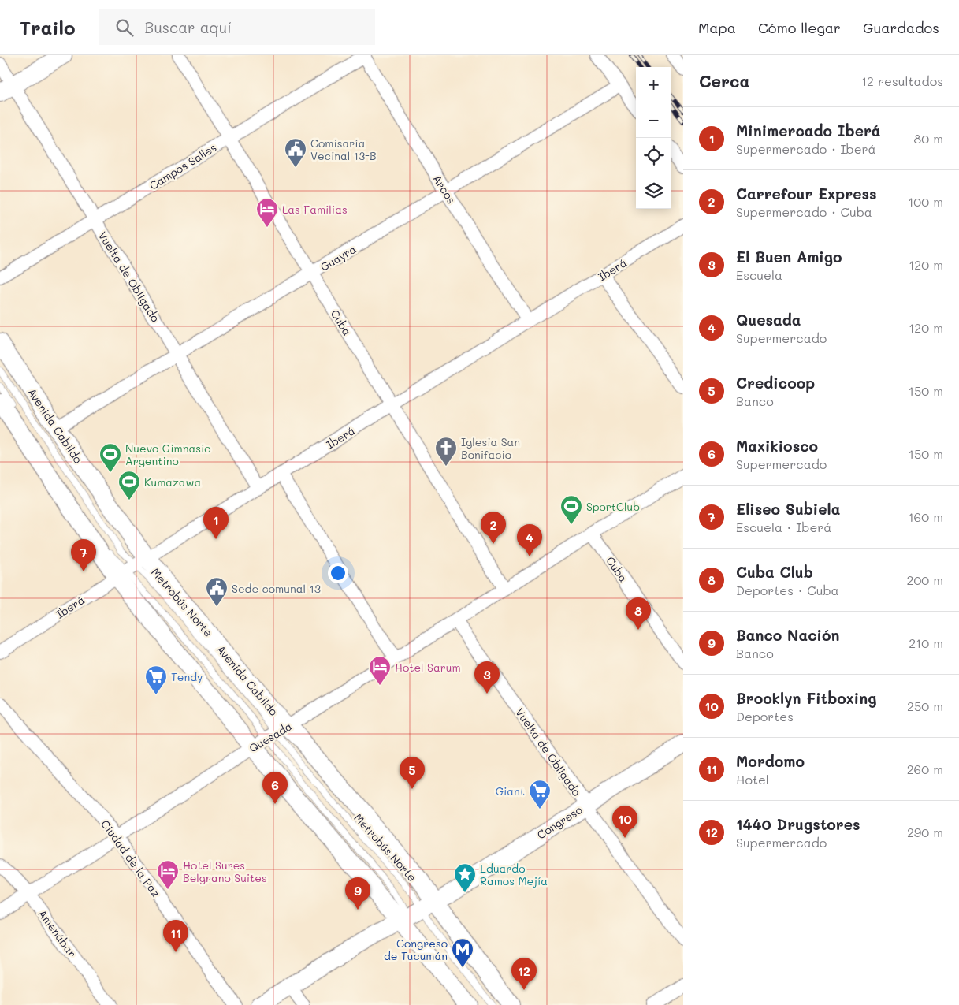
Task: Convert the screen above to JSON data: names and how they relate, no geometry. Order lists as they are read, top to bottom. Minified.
{"streets":{"main road":["Avenida Cabildo","Congreso"],"street":["Campos Salles","Arcos","Guayra","Iberá","Vuelta de Obligado","Cuba","Quesada","Ciudad de la Paz","Amenábar"],"lane":["Metrobús Norte"]},"crossings":[["Campos Salles","Arcos"],["Campos Salles","Vuelta de Obligado"],["Campos Salles","Cuba"],["Arcos","Guayra"],["Arcos","Iberá"],["Guayra","Vuelta de Obligado"],["Guayra","Cuba"],["Guayra","Avenida Cabildo"],["Iberá","Vuelta de Obligado"],["Iberá","Cuba"],["Iberá","Avenida Cabildo"],["Iberá","Metrobús Norte"],["Vuelta de Obligado","Quesada"],["Vuelta de Obligado","Congreso"],["Cuba","Quesada"],["Avenida Cabildo","Metrobús Norte"],["Avenida Cabildo","Quesada"],["Avenida Cabildo","Congreso"],["Quesada","Ciudad de la Paz"],["Quesada","Amenábar"]],"places":{"public building":["Comisaría Vecinal 13-B","Sede comunal 13"],"hotel":["Las Familias","Hotel Sarum","Hotel Sures Belgrano Suites"],"church":["Iglesia San Bonifacio"],"sports":["Nuevo Gimnasio Argentino","Kumazawa","SportClub"],"supermarket":["Tendy","Giant"],"place":["Eduardo Ramos Mejía"],"metro station":["Congreso de Tucumán"]},"page":{"header":"Trailo","search":"Buscar aquí","nav":["Mapa","Cómo llegar","Guardados"],"heading":["Cerca","12 resultados"],"map_buttons":["+","−"],"list":[{"mark":"1","name":"Minimercado Iberá","note":"Supermercado · Iberá","value":"80 m"},{"mark":"2","name":"Carrefour Express","note":"Supermercado · Cuba","value":"100 m"},{"mark":"3","name":"El Buen Amigo","note":"Escuela","value":"120 m"},{"mark":"4","name":"Quesada","note":"Supermercado","value":"120 m"},{"mark":"5","name":"Credicoop","note":"Banco","value":"150 m"},{"mark":"6","name":"Maxikiosco","note":"Supermercado","value":"150 m"},{"mark":"7","name":"Eliseo Subiela","note":"Escuela · Iberá","value":"160 m"},{"mark":"8","name":"Cuba Club","note":"Deportes · Cuba","value":"200 m"},{"mark":"9","name":"Banco Nación","note":"Banco","value":"210 m"},{"mark":"10","name":"Brooklyn Fitboxing","note":"Deportes","value":"250 m"},{"mark":"11","name":"Mordomo","note":"Hotel","value":"260 m"},{"mark":"12","name":"1440 Drugstores","note":"Supermercado","value":"290 m"}],"pins":["1","2","4","7","8","3","5","6","10","9","11","12"]}}
